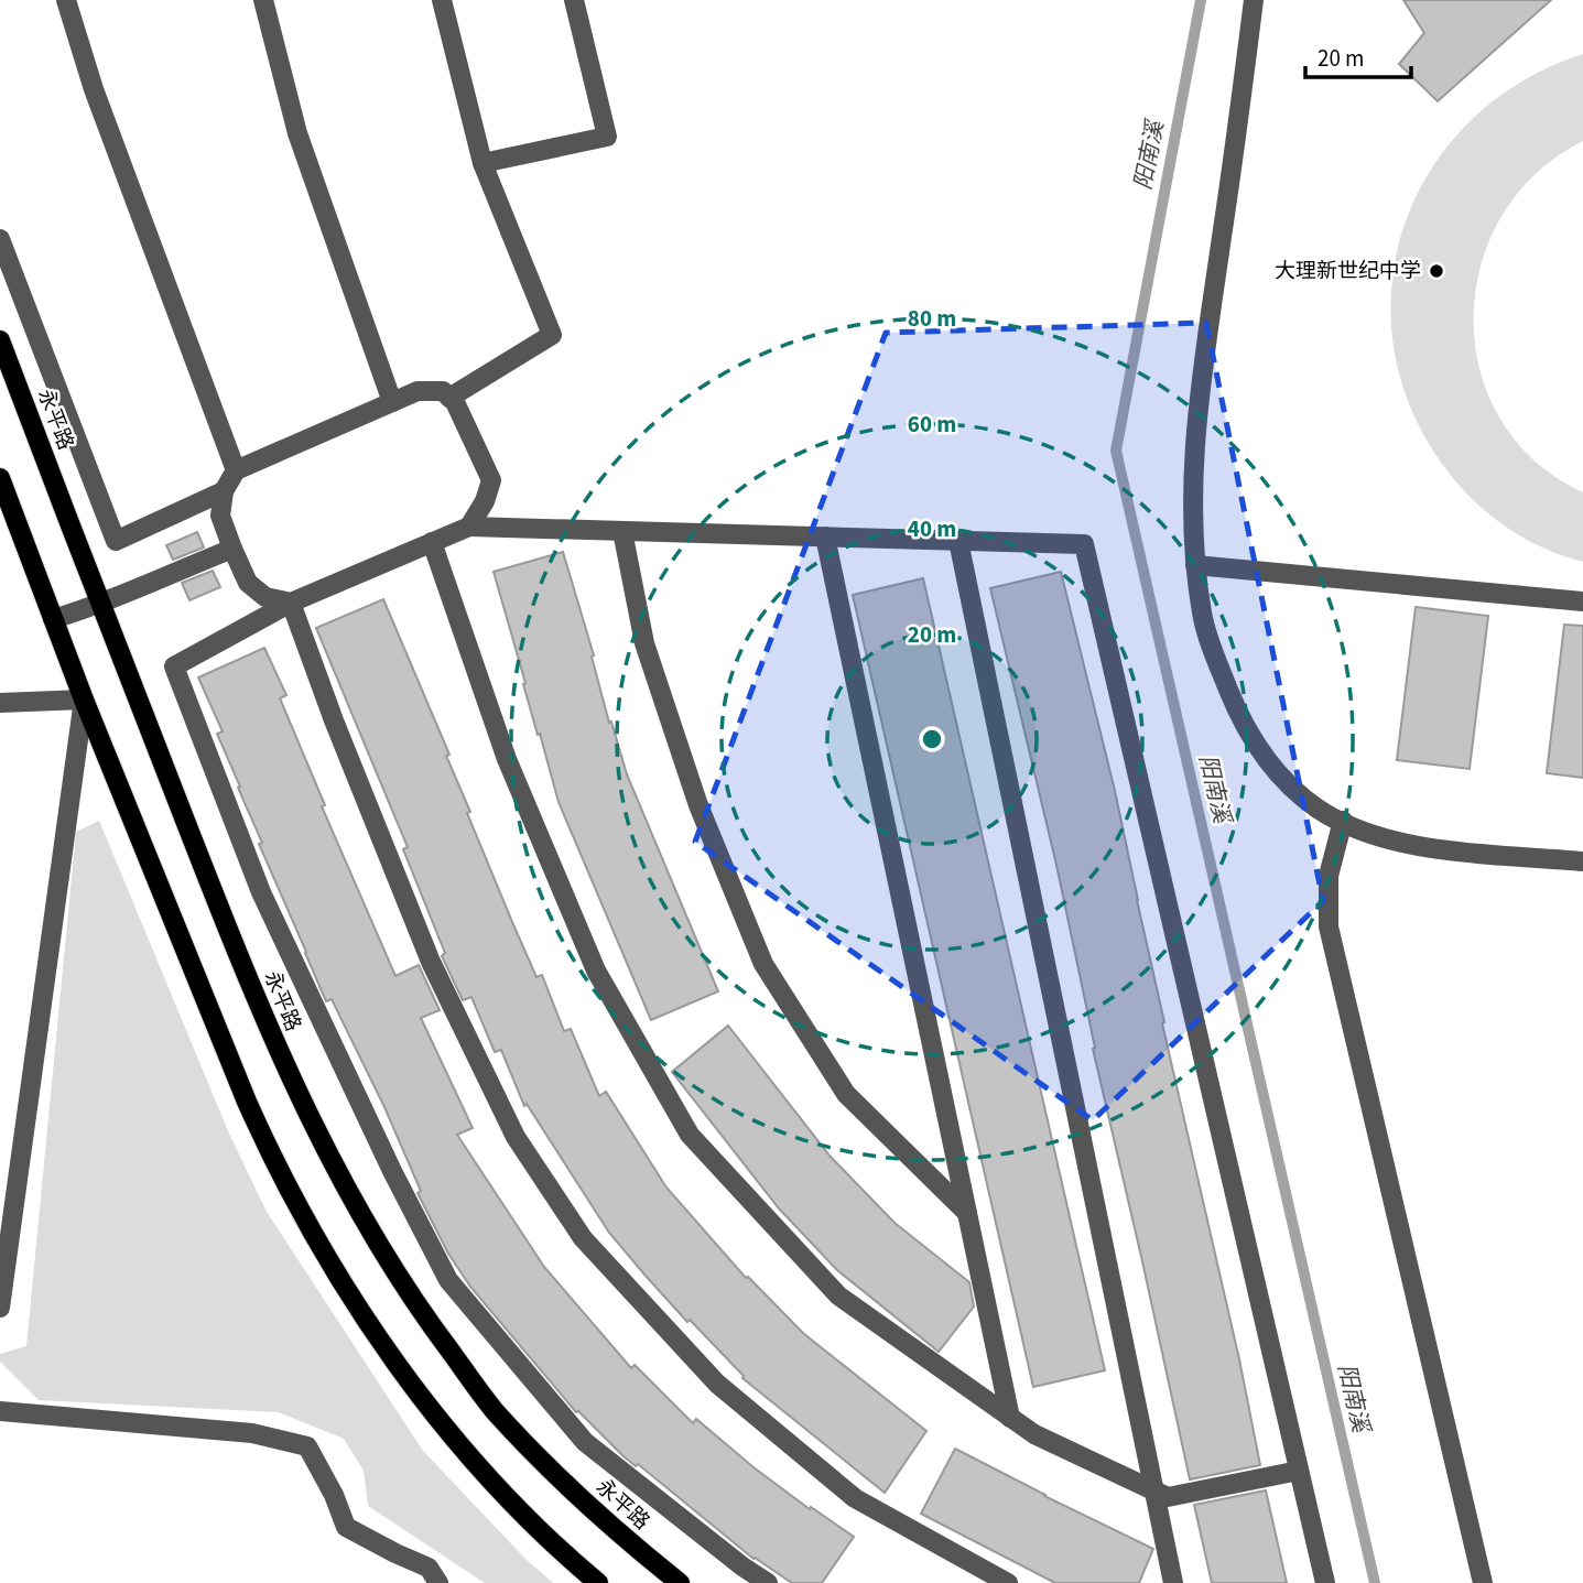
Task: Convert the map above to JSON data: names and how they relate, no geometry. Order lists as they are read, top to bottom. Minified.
{"streets":{"main road":["永平路"]},"water":["阳南溪"],"places":["大理新世纪中学"],"scale_bar":"20 m","rings":["80 m","60 m","40 m","20 m"]}
